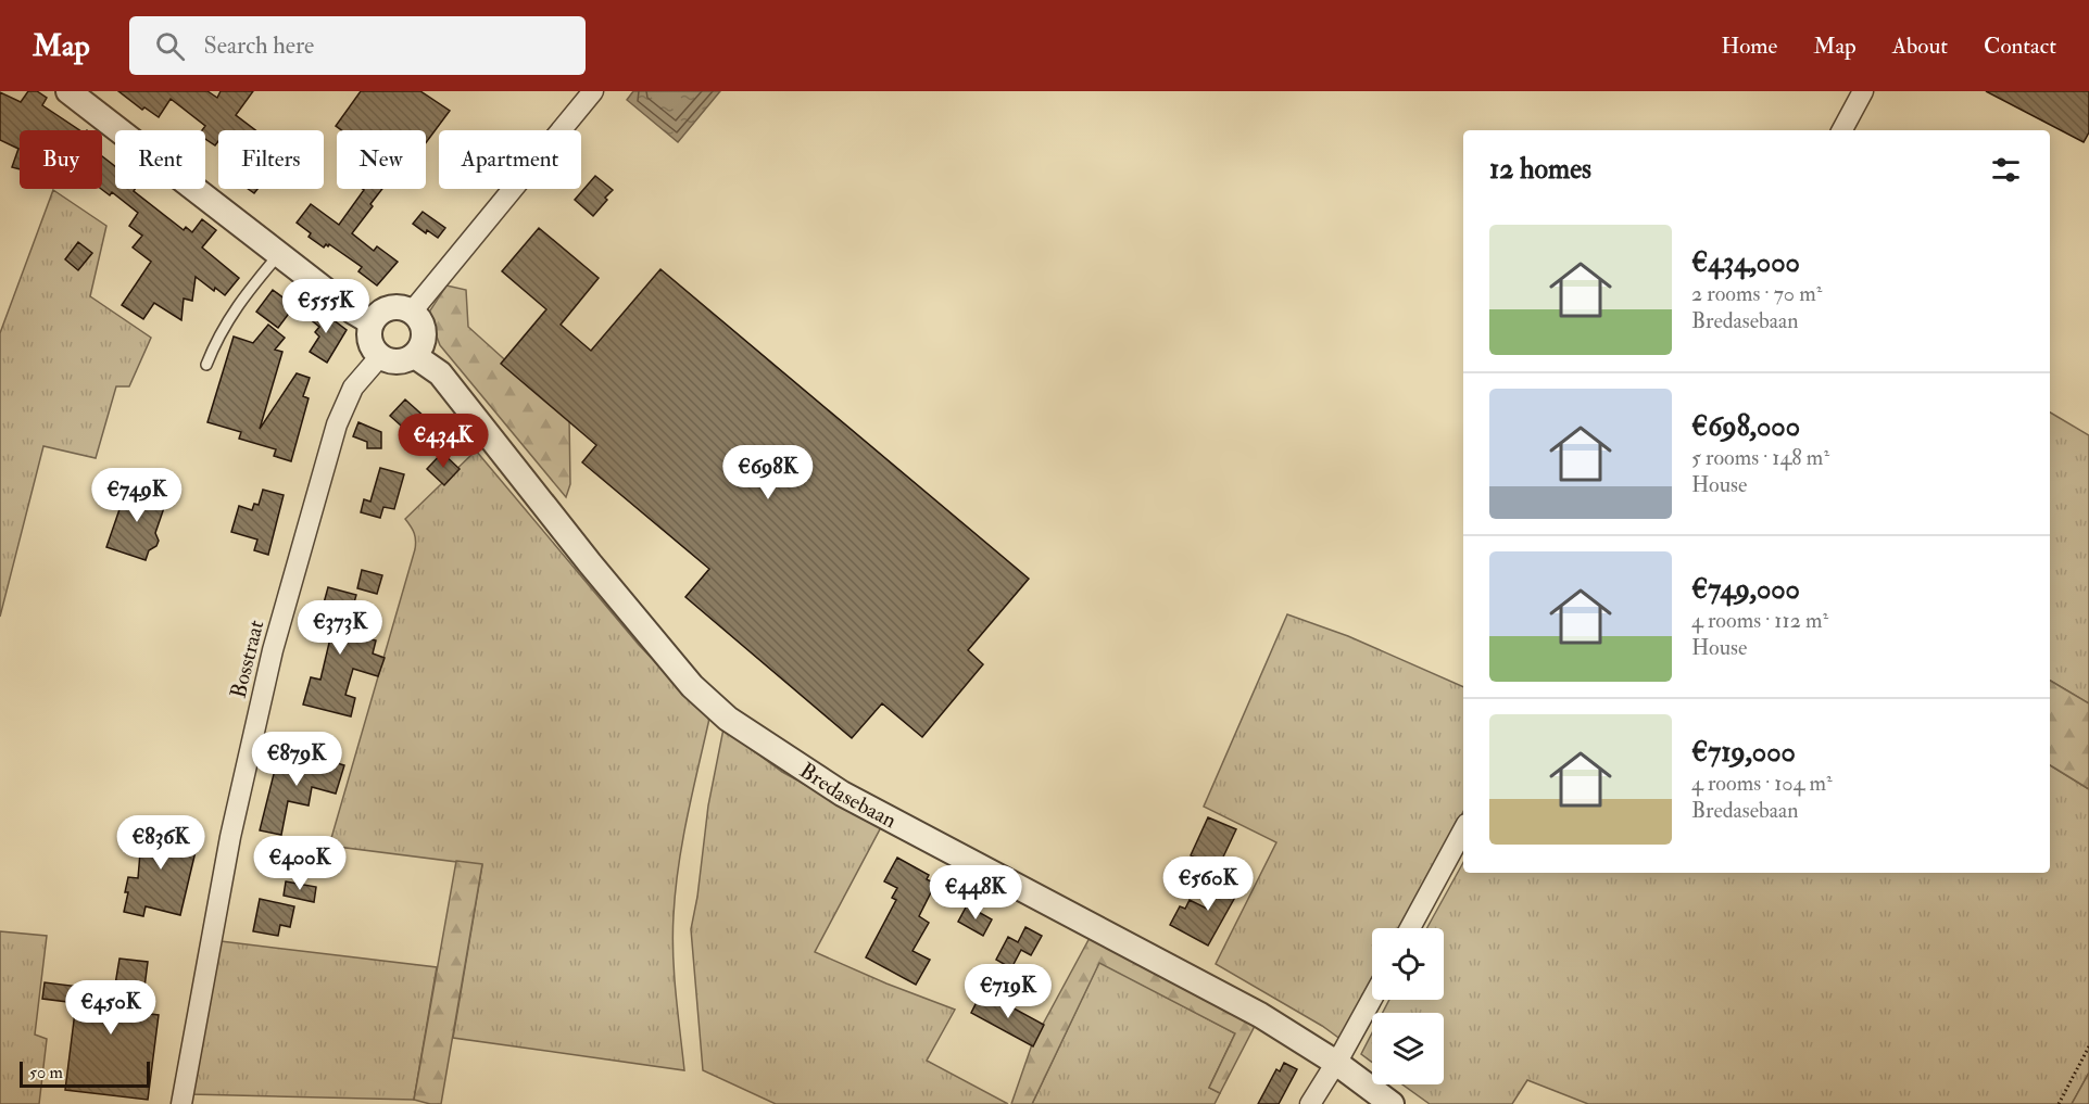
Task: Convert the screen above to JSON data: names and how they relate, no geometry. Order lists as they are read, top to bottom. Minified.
{"streets":{"street":["Bosstraat","Bredasebaan"]},"crossings":[["Bosstraat","Bredasebaan"]],"scale_bar":"50 m","page":{"header":"Map","search":"Search here","nav":["Home","Map","About","Contact"],"chip":["Buy","Rent","Filters","New","Apartment"],"heading":"12 homes","list":[{"name":"€434,000","note":"2 rooms · 70 m² · Bredasebaan"},{"name":"€698,000","note":"5 rooms · 148 m² · House"},{"name":"€749,000","note":"4 rooms · 112 m² · House"},{"name":"€719,000","note":"4 rooms · 104 m² · Bredasebaan"}],"price":["€555K","€434K","€698K","€749K","€373K","€879K","€836K","€400K","€560K","€448K","€719K","€450K"],"scale":"50 m"}}
